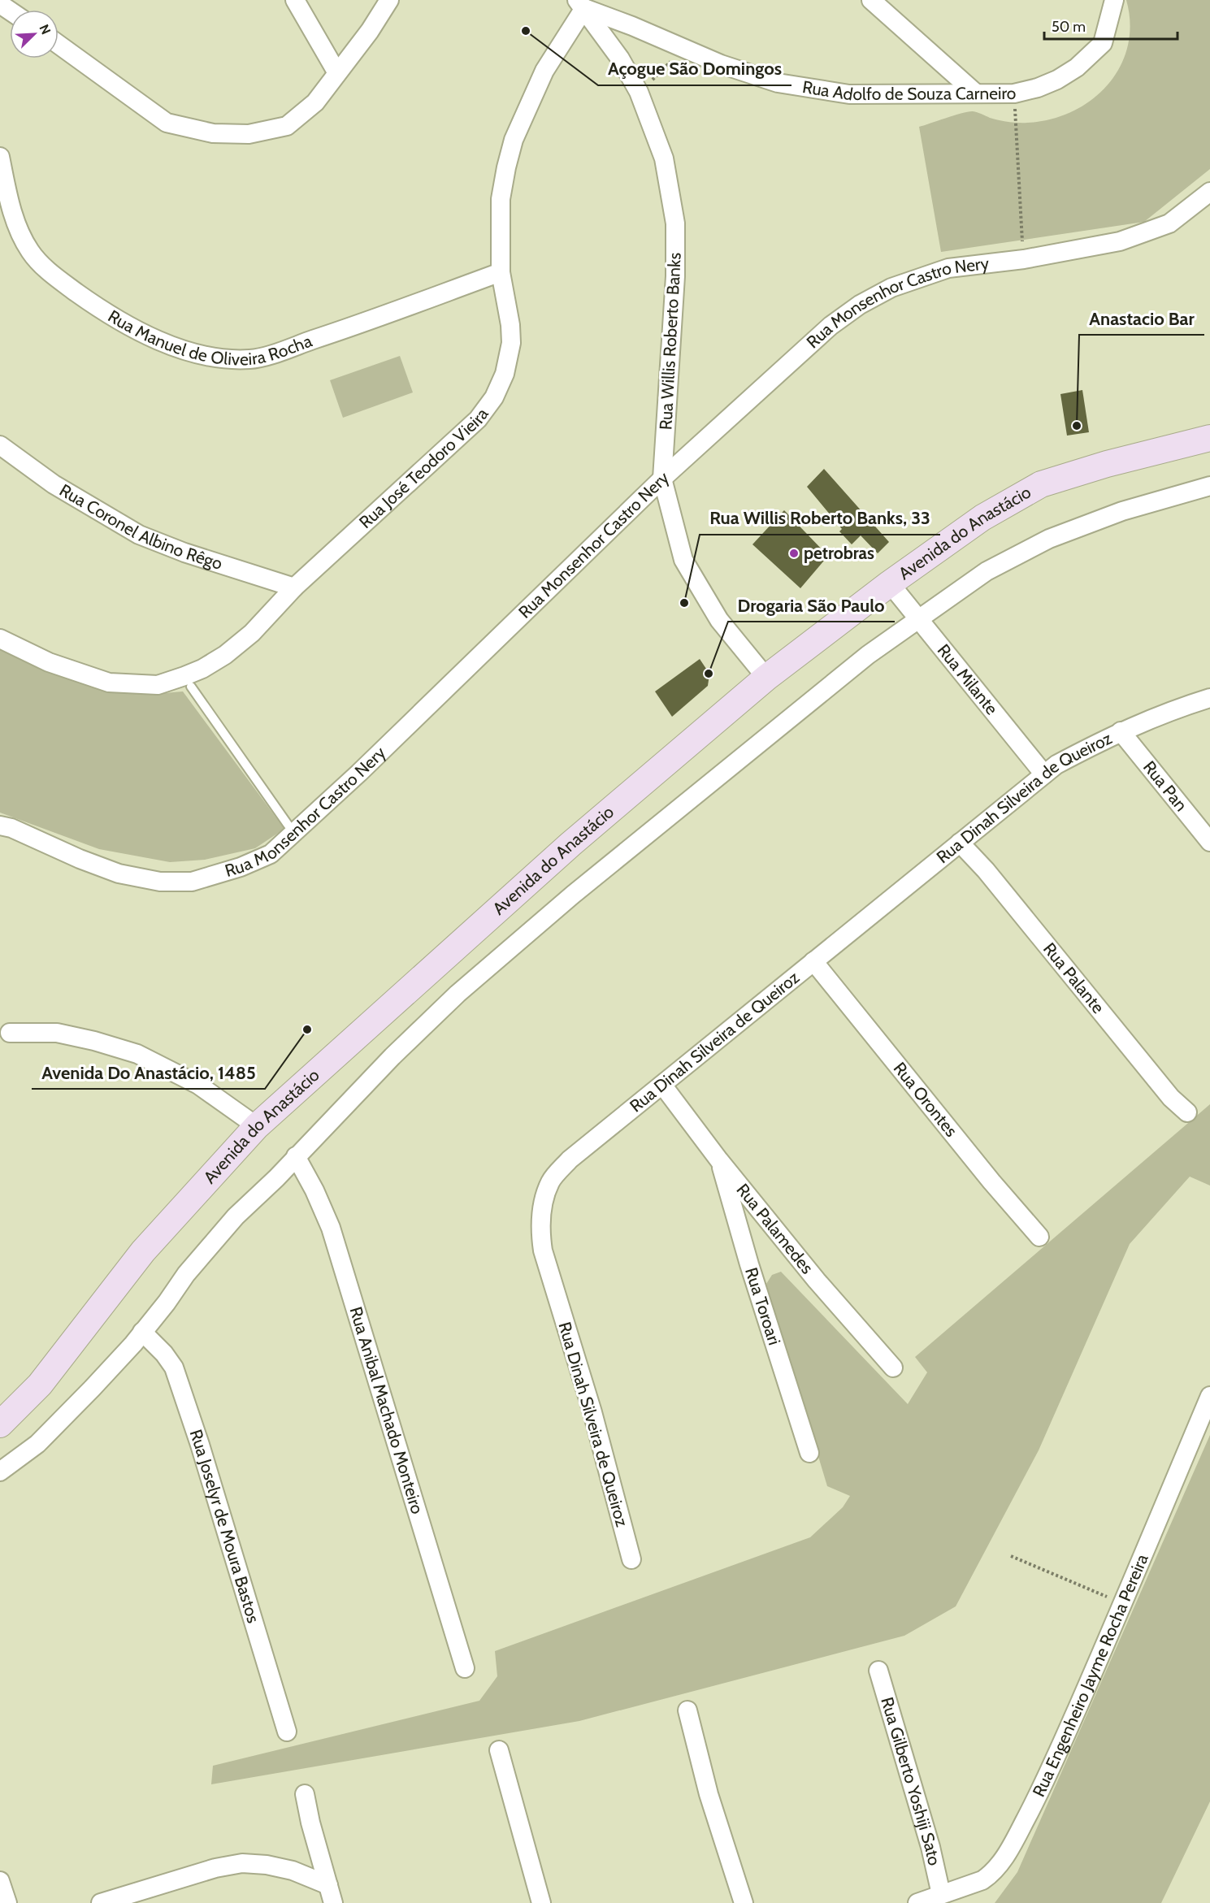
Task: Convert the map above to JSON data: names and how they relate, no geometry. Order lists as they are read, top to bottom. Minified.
{"streets":{"main road":["Avenida do Anastácio"],"street":["Rua Adolfo de Souza Carneiro","Rua Monsenhor Castro Nery","Rua Manuel de Oliveira Rocha","Rua Willis Roberto Banks","Rua José Teodoro Vieira","Rua Coronel Albino Rêgo","Rua Milante","Rua Pan","Rua Dinah Silveira de Queiroz","Rua Palante","Rua Orontes","Rua Palamedes","Rua Toroari","Rua Anibal Machado Monteiro","Rua Joselyr de Moura Bastos","Rua Engenheiro Jayme Rocha Pereira","Rua Gilberto Yoshiji Sato"]},"crossings":[["Rua Adolfo de Souza Carneiro","Rua Willis Roberto Banks"],["Rua Adolfo de Souza Carneiro","Rua José Teodoro Vieira"],["Rua Monsenhor Castro Nery","Rua Willis Roberto Banks"],["Rua Manuel de Oliveira Rocha","Rua José Teodoro Vieira"],["Rua Willis Roberto Banks","Rua José Teodoro Vieira"],["Rua Willis Roberto Banks","Avenida do Anastácio"],["Rua José Teodoro Vieira","Rua Coronel Albino Rêgo"],["Avenida do Anastácio","Rua Milante"],["Rua Milante","Rua Dinah Silveira de Queiroz"],["Rua Pan","Rua Dinah Silveira de Queiroz"],["Rua Dinah Silveira de Queiroz","Rua Palante"],["Rua Dinah Silveira de Queiroz","Rua Orontes"],["Rua Dinah Silveira de Queiroz","Rua Palamedes"],["Rua Palamedes","Rua Toroari"],["Rua Engenheiro Jayme Rocha Pereira","Rua Gilberto Yoshiji Sato"]],"places":["Açogue São Domingos","Anastacio Bar","petrobras","Rua Willis Roberto Banks, 33","Drogaria São Paulo","Avenida Do Anastácio, 1485"],"scale_bar":"50 m","north":"top right"}
